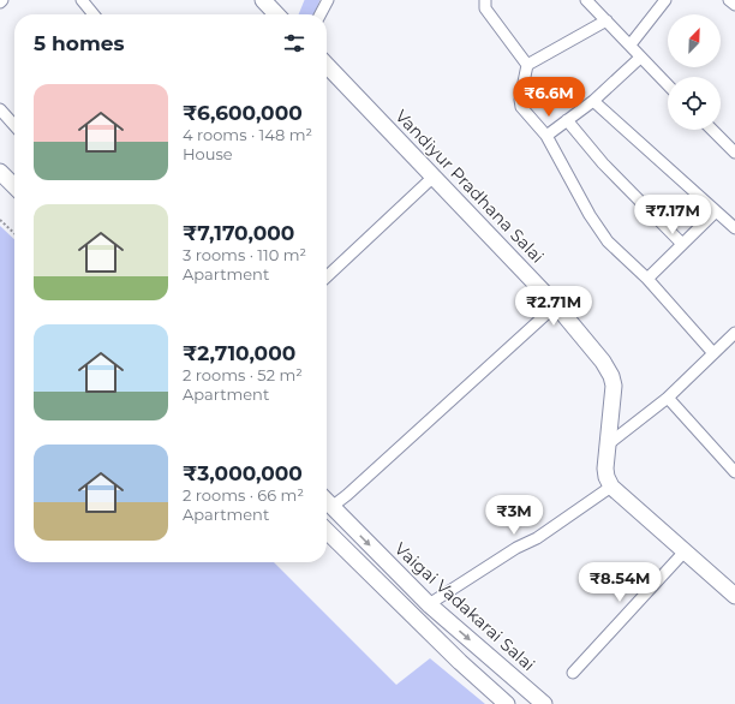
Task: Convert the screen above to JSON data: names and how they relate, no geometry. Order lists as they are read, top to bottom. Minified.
{"streets":{"street":["Vandiyur Pradhana Salai","Vaigai Vadakarai Salai"]},"north":"top right","page":{"heading":"5 homes","list":[{"name":"₹6,600,000","note":"4 rooms · 148 m² · House"},{"name":"₹7,170,000","note":"3 rooms · 110 m² · Apartment"},{"name":"₹2,710,000","note":"2 rooms · 52 m² · Apartment"},{"name":"₹3,000,000","note":"2 rooms · 66 m² · Apartment"}],"price":["₹6.6M","₹7.17M","₹2.71M","₹3M","₹8.54M"]}}
